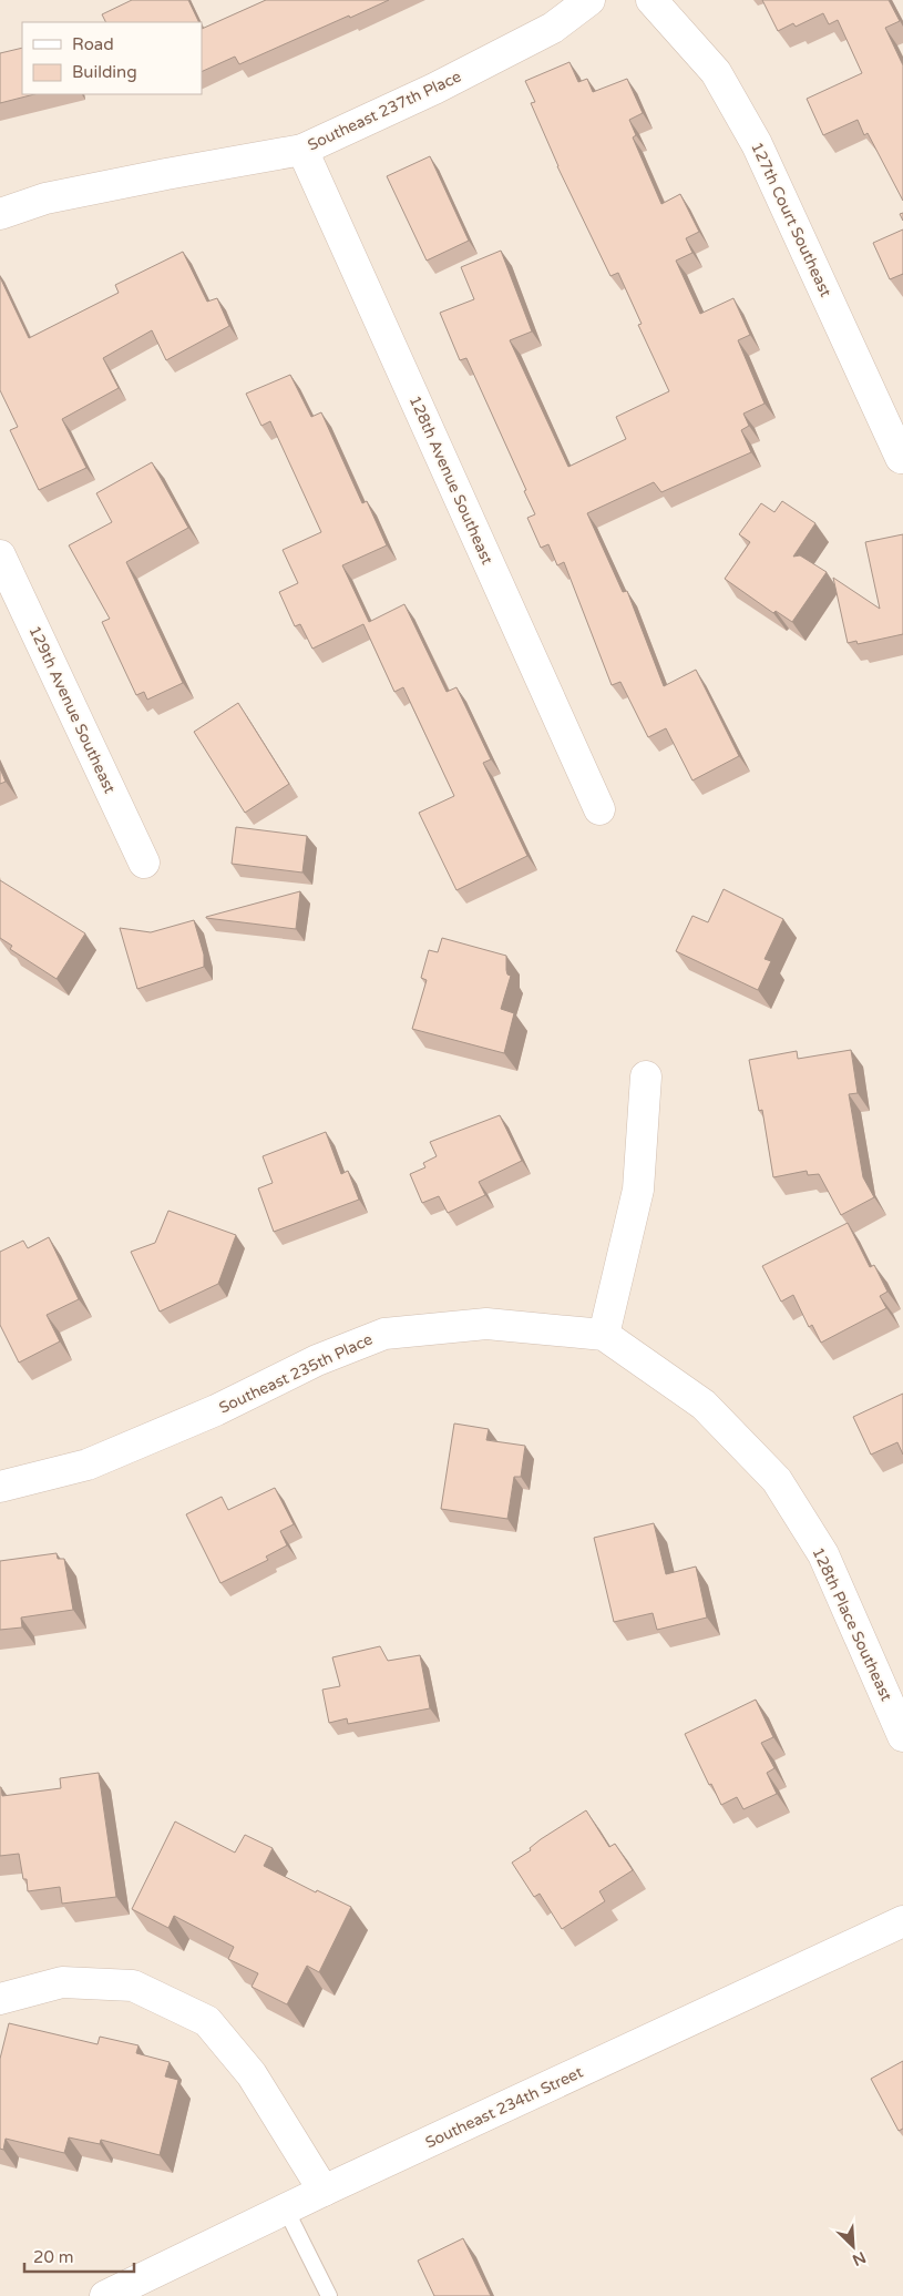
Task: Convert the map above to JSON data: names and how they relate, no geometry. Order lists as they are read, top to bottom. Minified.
{"streets":{"street":["Southeast 237th Place","127th Court Southeast","128th Avenue Southeast","129th Avenue Southeast","Southeast 235th Place","128th Place Southeast","Southeast 234th Street"]},"crossings":[["Southeast 237th Place","128th Avenue Southeast"],["Southeast 235th Place","128th Place Southeast"]],"legend":["Road","Building"],"scale_bar":"20 m","north":"bottom right"}
